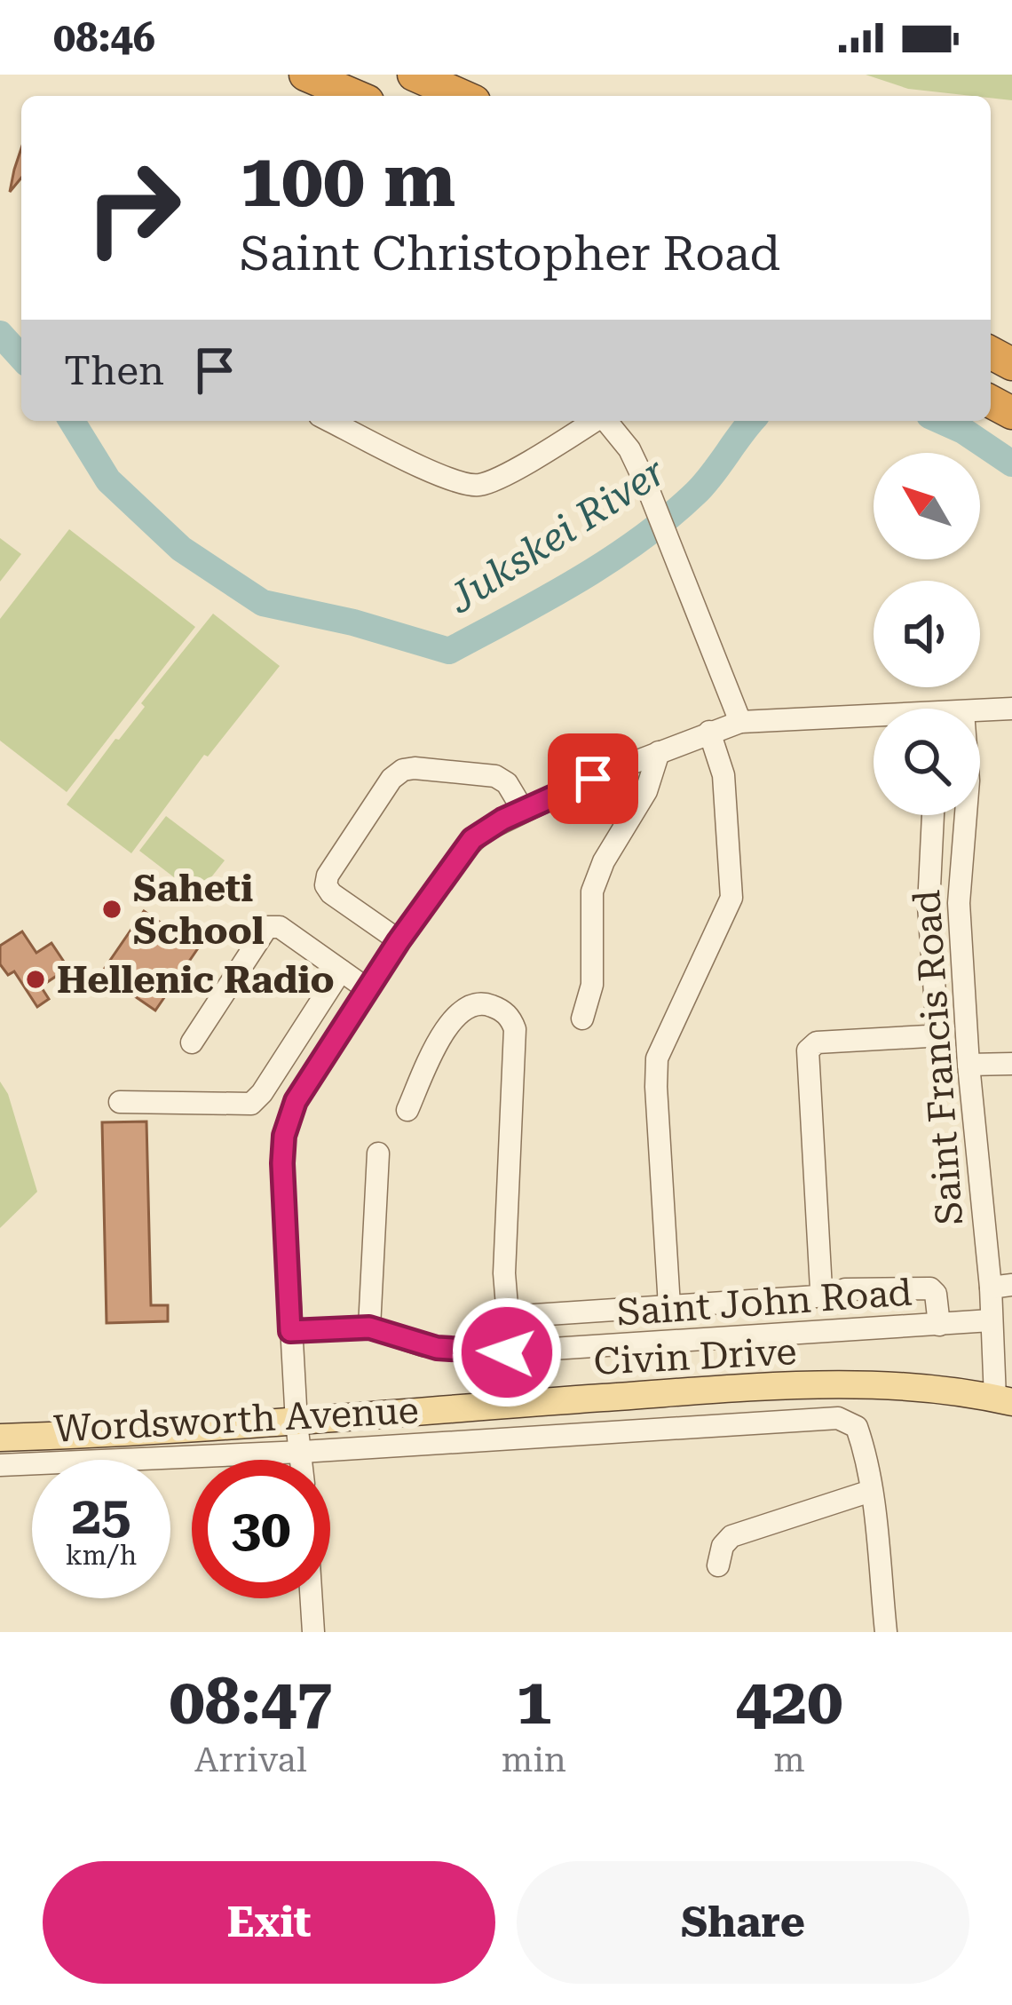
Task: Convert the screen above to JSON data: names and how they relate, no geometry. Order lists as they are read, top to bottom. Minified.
{"streets":{"main road":["Civin Drive"],"street":["Saint Francis Road","Saint John Road","Wordsworth Avenue"]},"crossings":[["Saint Francis Road","Saint John Road"],["Saint Francis Road","Civin Drive"]],"water":["Jukskei River"],"places":["Saheti School","Hellenic Radio"],"north":"top left","page":{"status":"08:46","turn":["100 m","Saint Christopher Road"],"then":"Then","speed":"25 km/h","limit":"30","eta":["08:47","Arrival","1","min","420","m"],"buttons":["Exit","Share"]}}
